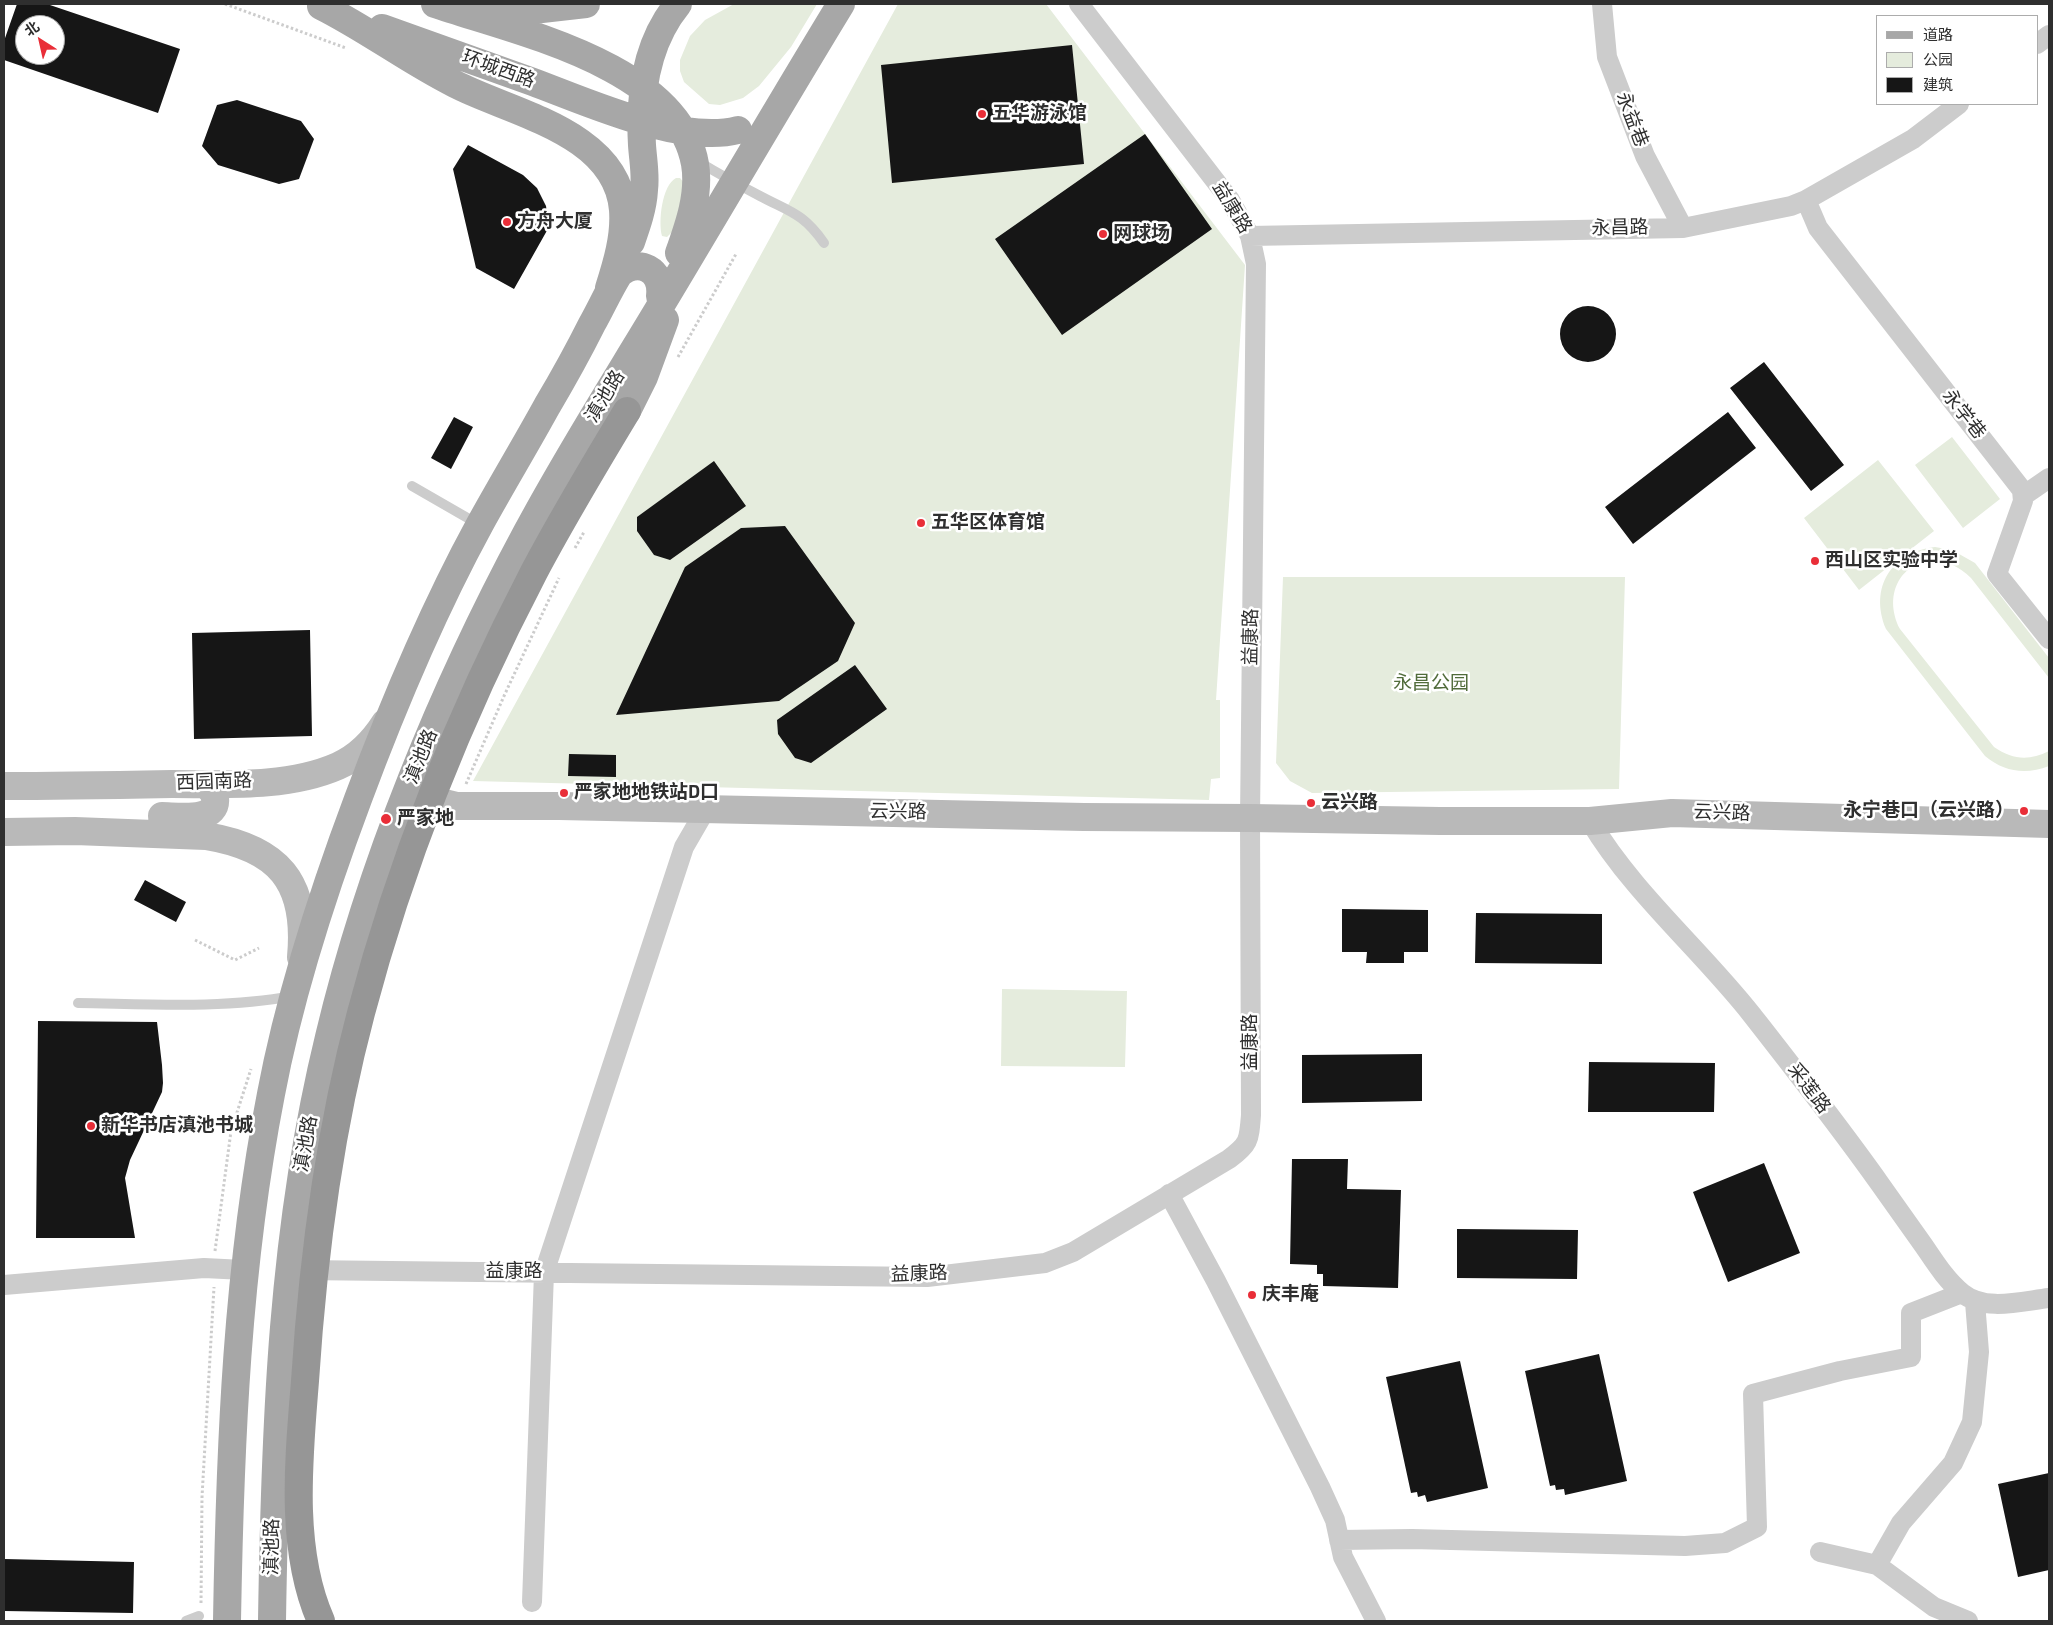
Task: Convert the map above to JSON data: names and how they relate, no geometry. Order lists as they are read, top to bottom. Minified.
{"streets":{"main road":["环城西路","滇池路"],"street":["永益巷","益康路","永昌路","永学巷","西园南路","云兴路","采莲路"]},"crossings":[["永益巷","永昌路"],["益康路","永昌路"],["益康路","滇池路"],["益康路","云兴路"],["永昌路","永学巷"],["滇池路","云兴路"],["云兴路","采莲路"]],"parks":["永昌公园"],"places":["五华游泳馆","方舟大厦","网球场","五华区体育馆","西山区实验中学","严家地地铁站D口","云兴路","永宁巷口（云兴路）","严家地","新华书店滇池书城","庆丰庵"],"legend":["道路","公园","建筑"],"north":"top left"}
